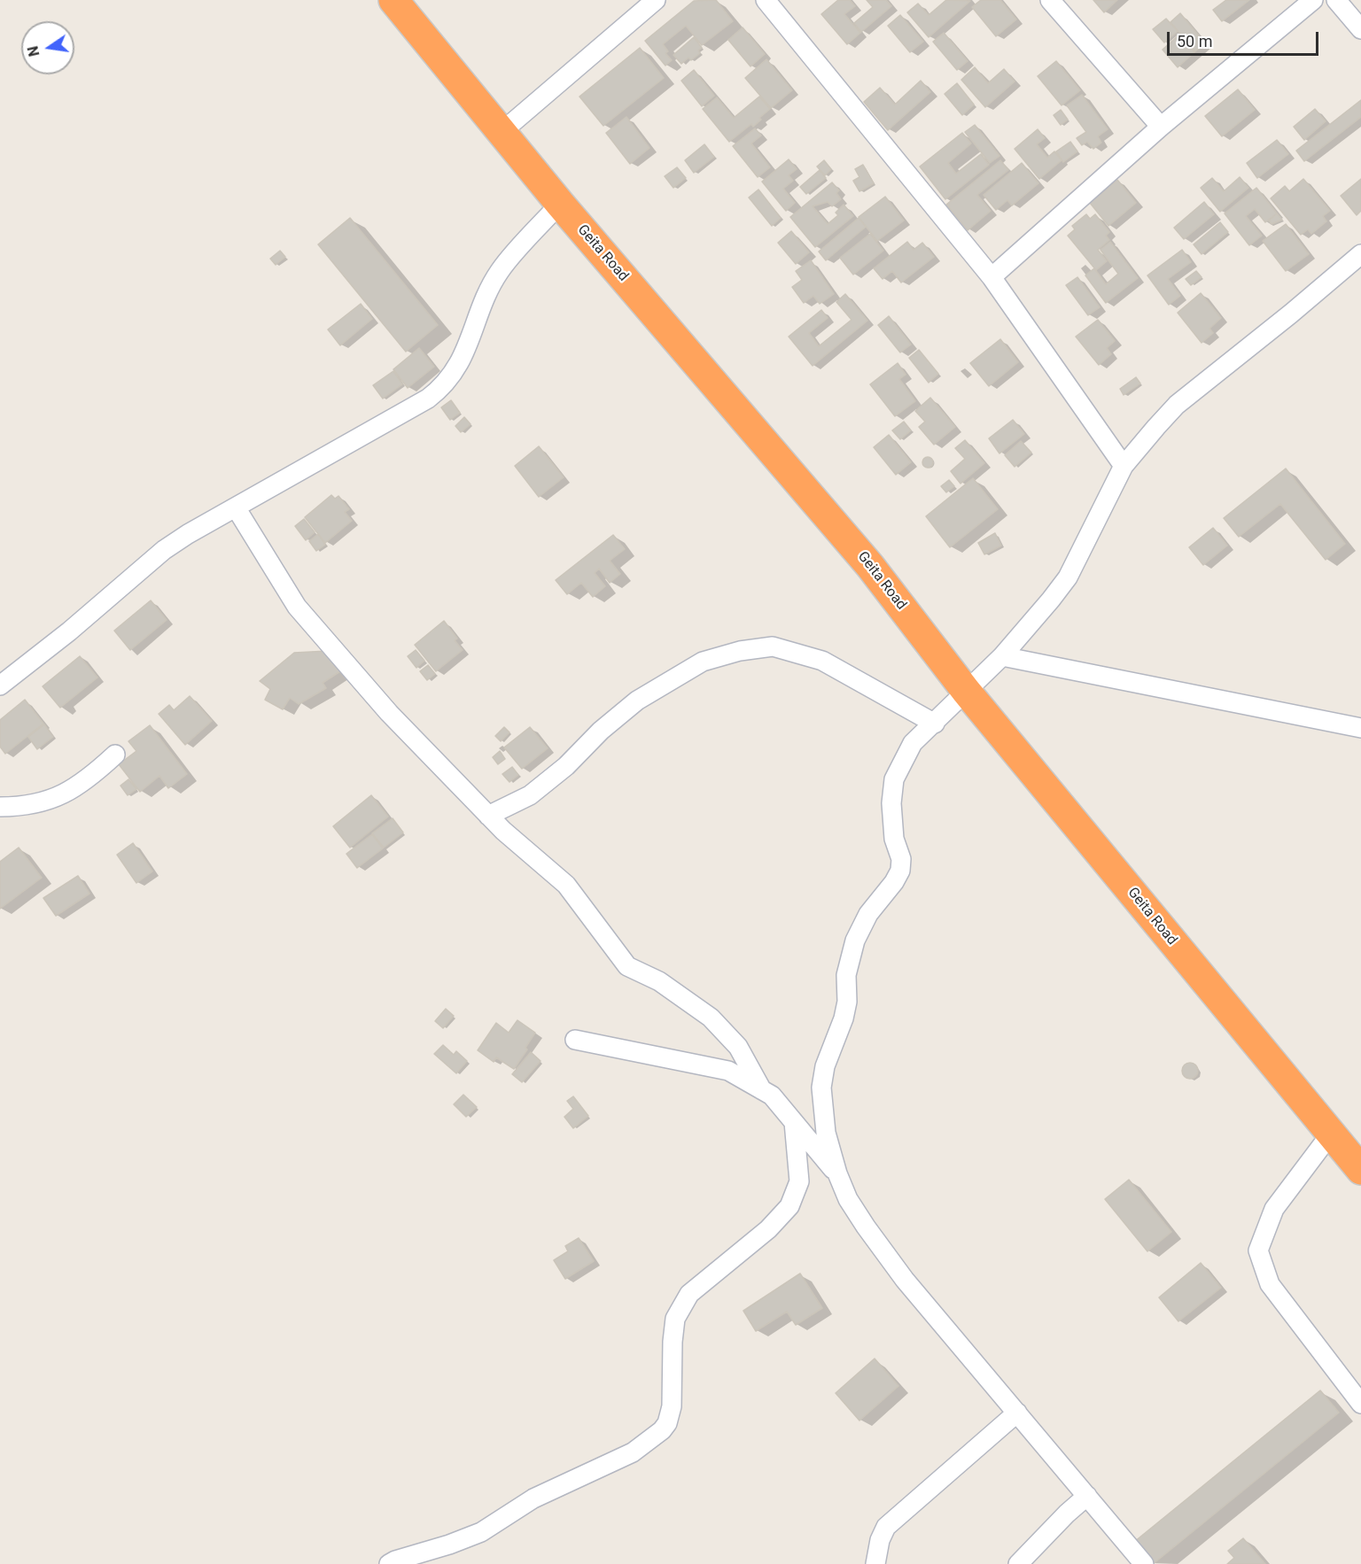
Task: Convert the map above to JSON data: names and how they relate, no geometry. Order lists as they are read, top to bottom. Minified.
{"streets":{"highway":["Geita Road"]},"scale_bar":"50 m","north":"left"}
